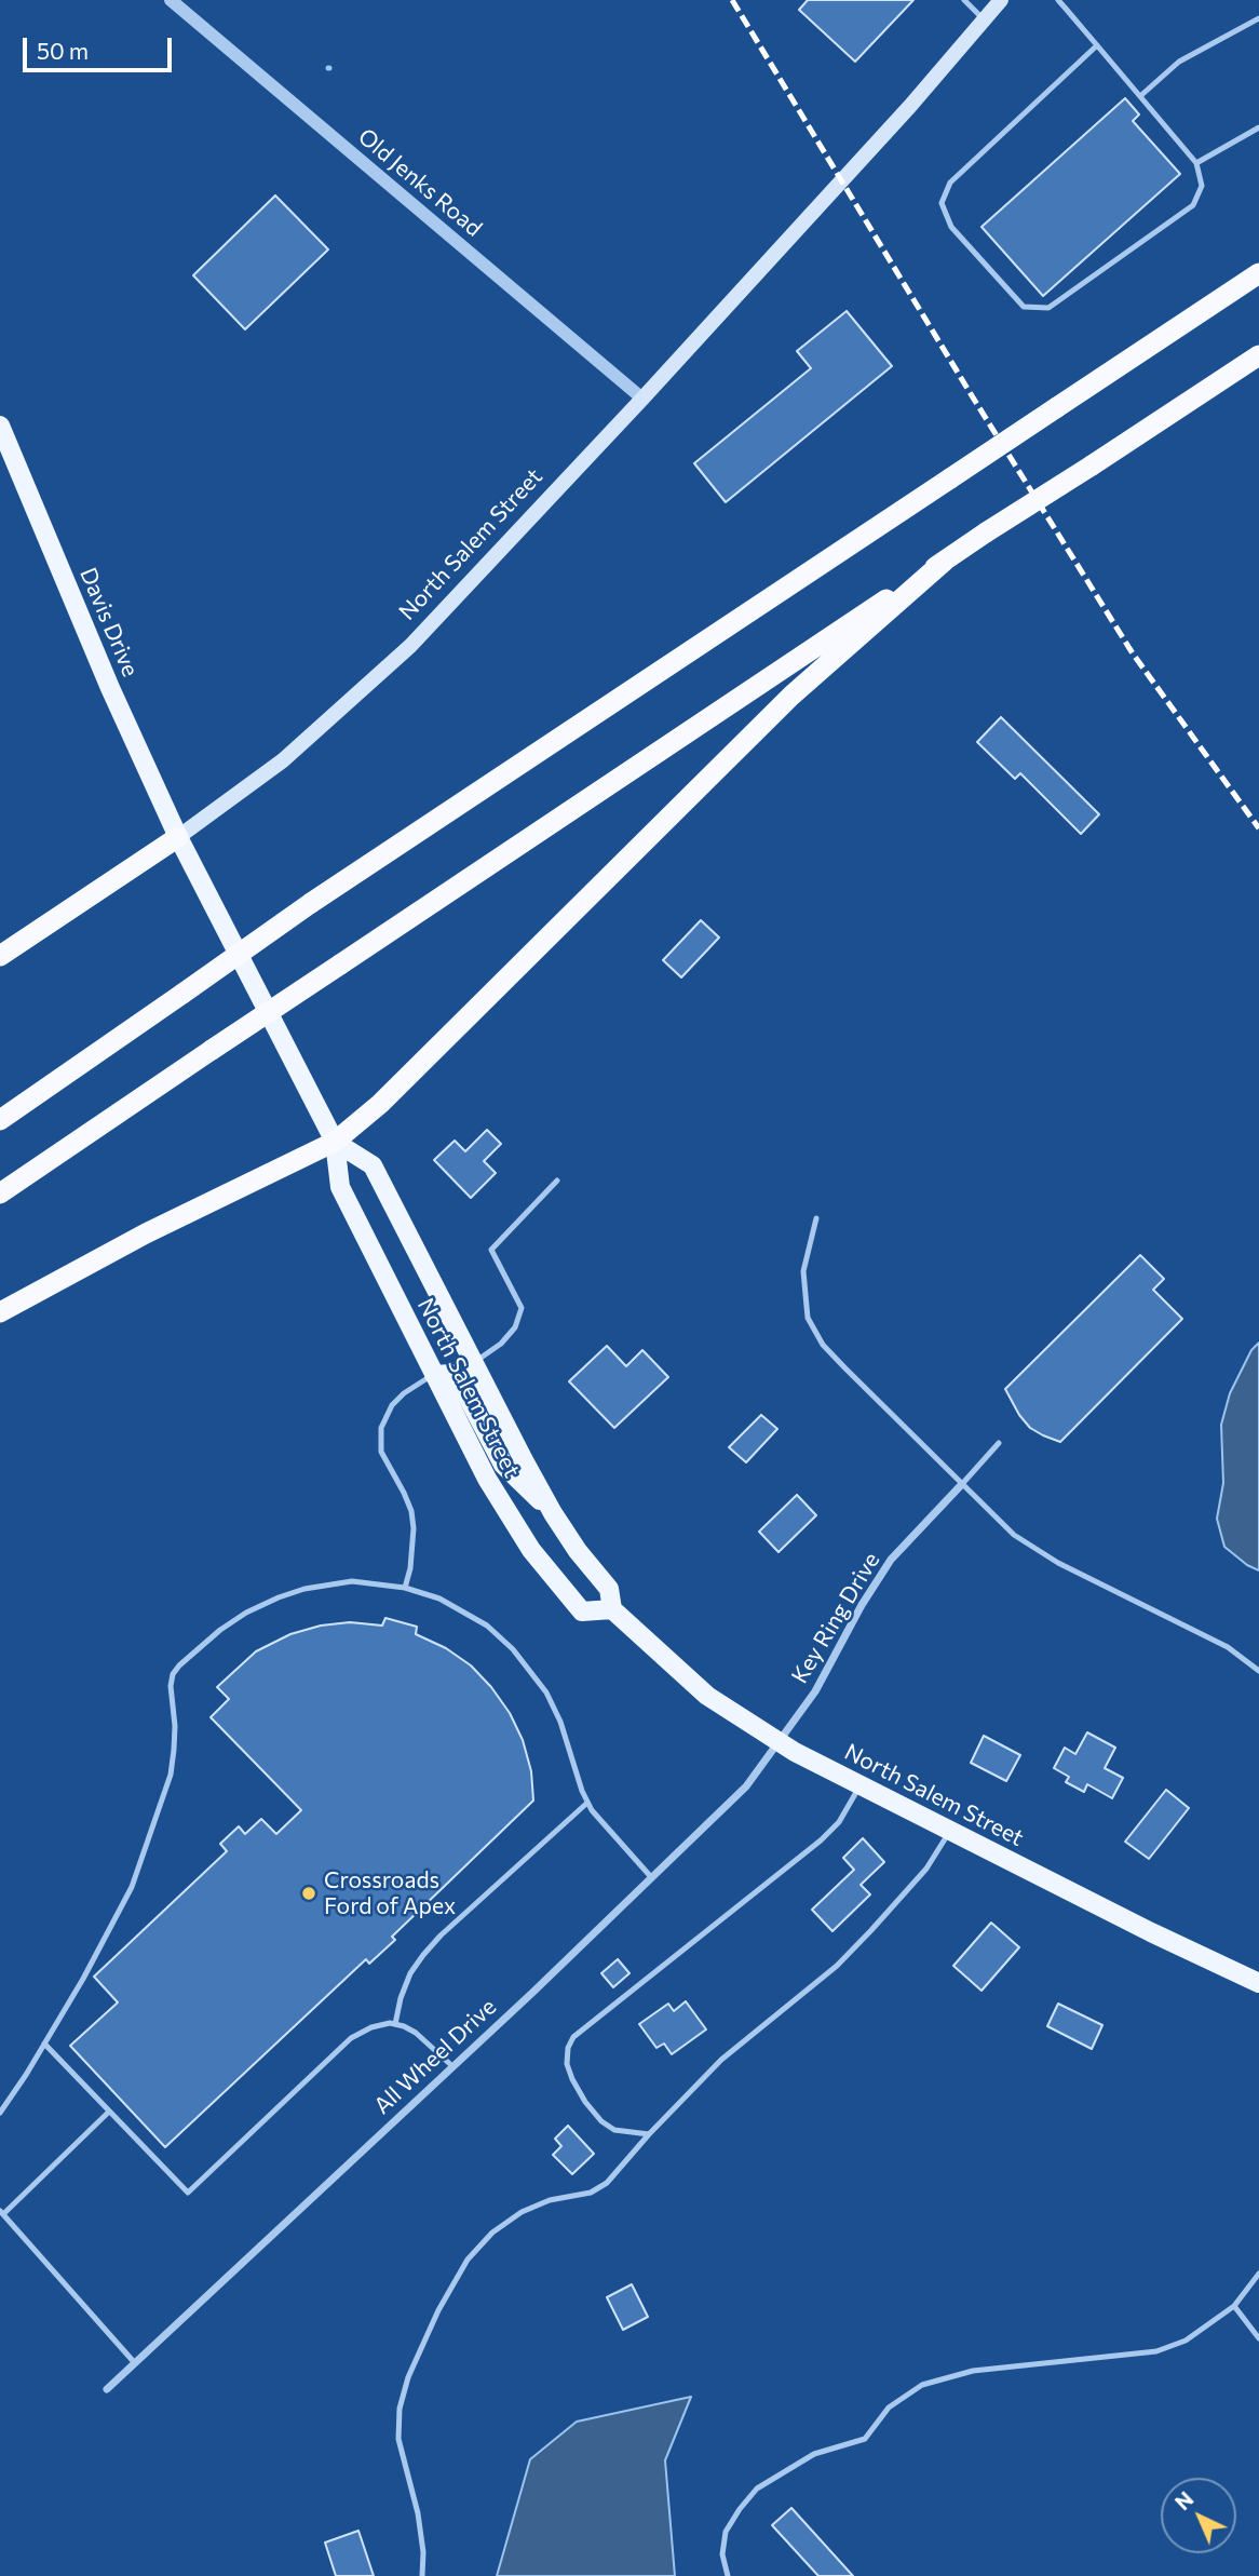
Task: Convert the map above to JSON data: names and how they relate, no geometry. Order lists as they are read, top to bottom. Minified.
{"streets":{"main road":["North Salem Street","Davis Drive"],"street":["Old Jenks Road","Key Ring Drive","All Wheel Drive"]},"crossings":[["Old Jenks Road","North Salem Street"],["North Salem Street","Davis Drive"],["North Salem Street","Key Ring Drive"],["North Salem Street","All Wheel Drive"],["Key Ring Drive","All Wheel Drive"]],"places":["Crossroads Ford of Apex"],"scale_bar":"50 m","north":"top left"}
